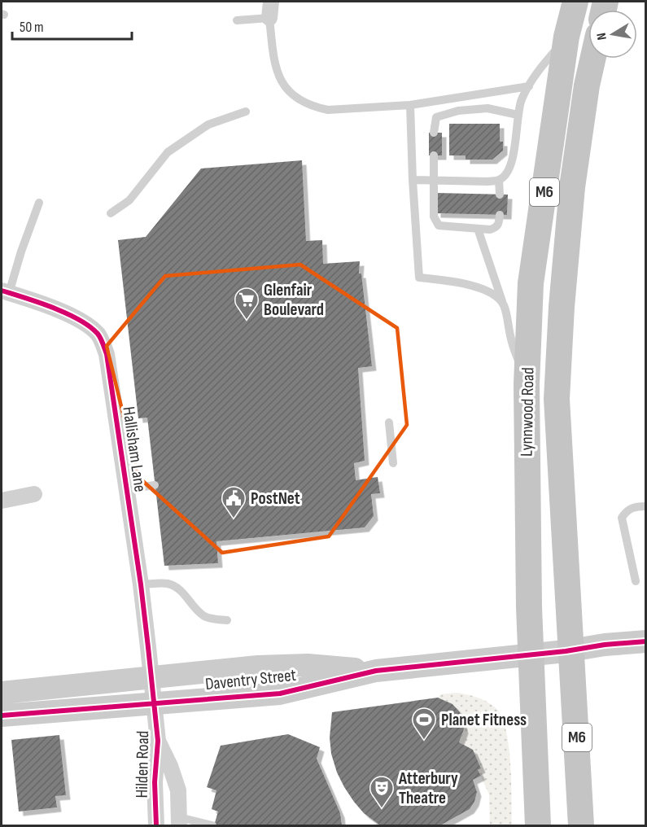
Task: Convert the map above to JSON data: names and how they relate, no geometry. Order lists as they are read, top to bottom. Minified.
{"streets":{"main road":["M6","Lynnwood Road"],"street":["Hallisham Lane","Daventry Street","Hilden Road"]},"crossings":[["Lynnwood Road","Daventry Street"],["Hallisham Lane","Daventry Street"],["Hallisham Lane","Hilden Road"],["Daventry Street","Hilden Road"]],"places":{"supermarket":["Glenfair Boulevard"],"public building":["PostNet"],"sports":["Planet Fitness"],"theatre":["Atterbury Theatre"]},"scale_bar":"50 m","north":"left"}
